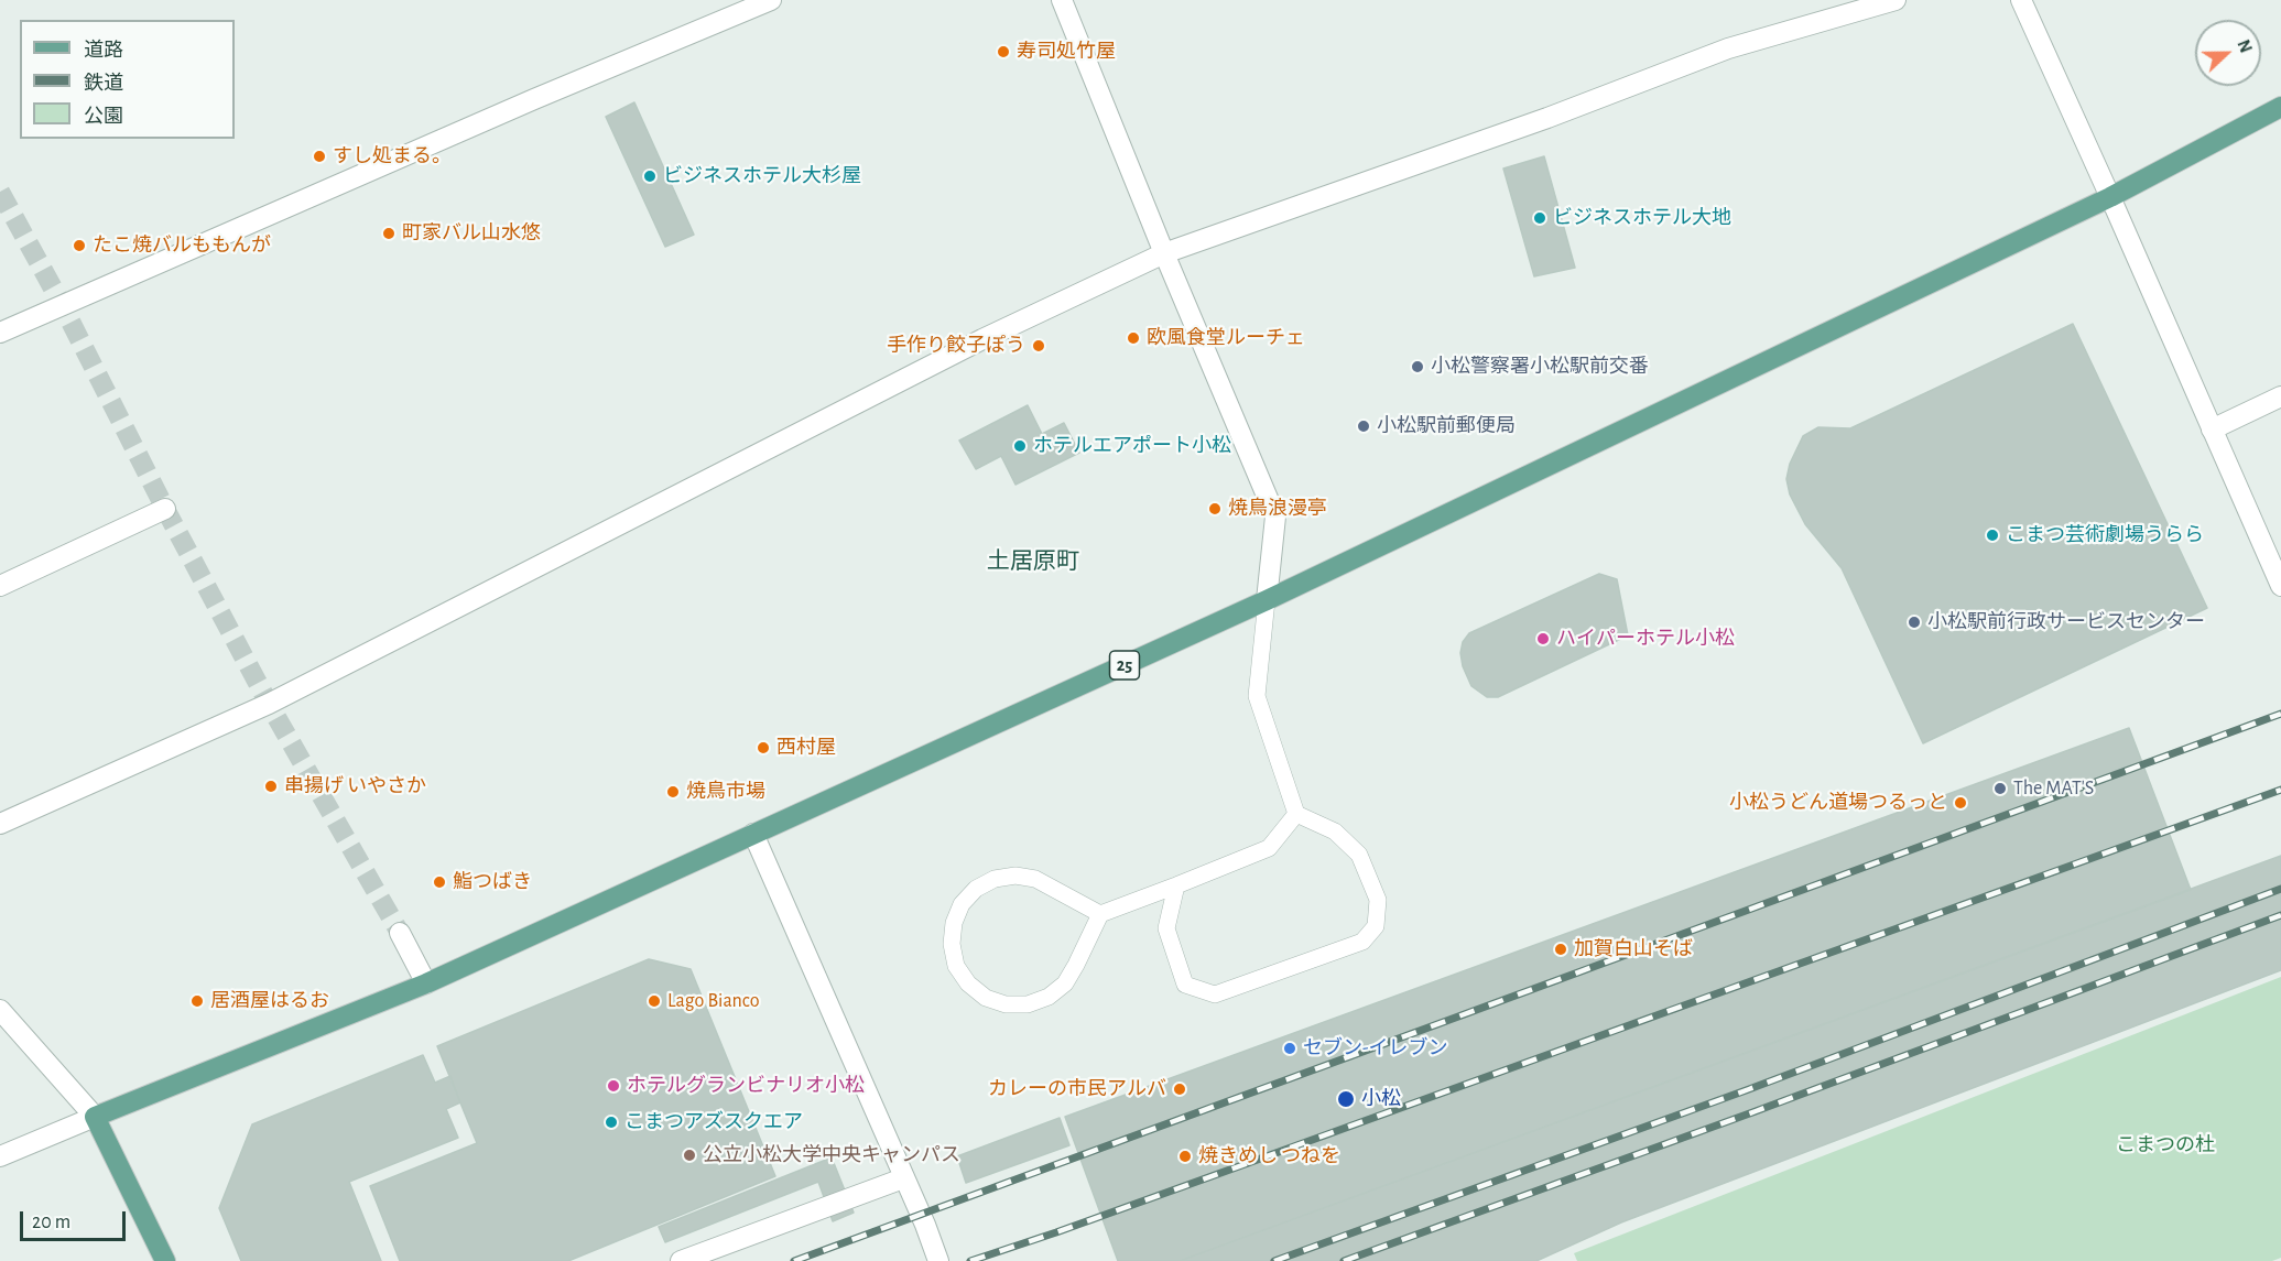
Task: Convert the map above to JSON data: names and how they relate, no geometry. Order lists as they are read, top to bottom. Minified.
{"streets":{"main road":["25"]},"districts":["土居原町"],"parks":["こまつの杜"],"places":["寿司処竹屋","すし処まる。","ビジネスホテル大杉屋","ビジネスホテル大地","町家バル山水悠","たこ焼バルももんが","欧風食堂ルーチェ","手作り餃子ぽう","小松警察署小松駅前交番","小松駅前郵便局","ホテルエアポート小松","焼鳥浪漫亭","こまつ芸術劇場うらら","小松駅前行政サービスセンター","ハイパーホテル小松","西村屋","串揚げ いやさか","The MAT'S","焼鳥市場","小松うどん道場つるっと","鮨つばき","加賀白山そば","居酒屋はるお","Lago Bianco","セブン-イレブン","ホテルグランビナリオ小松","カレーの市民アルバ","小松","こまつアズスクエア","公立小松大学中央キャンパス","焼きめし つねを"],"legend":["道路","鉄道","公園"],"scale_bar":"20 m","north":"right"}
